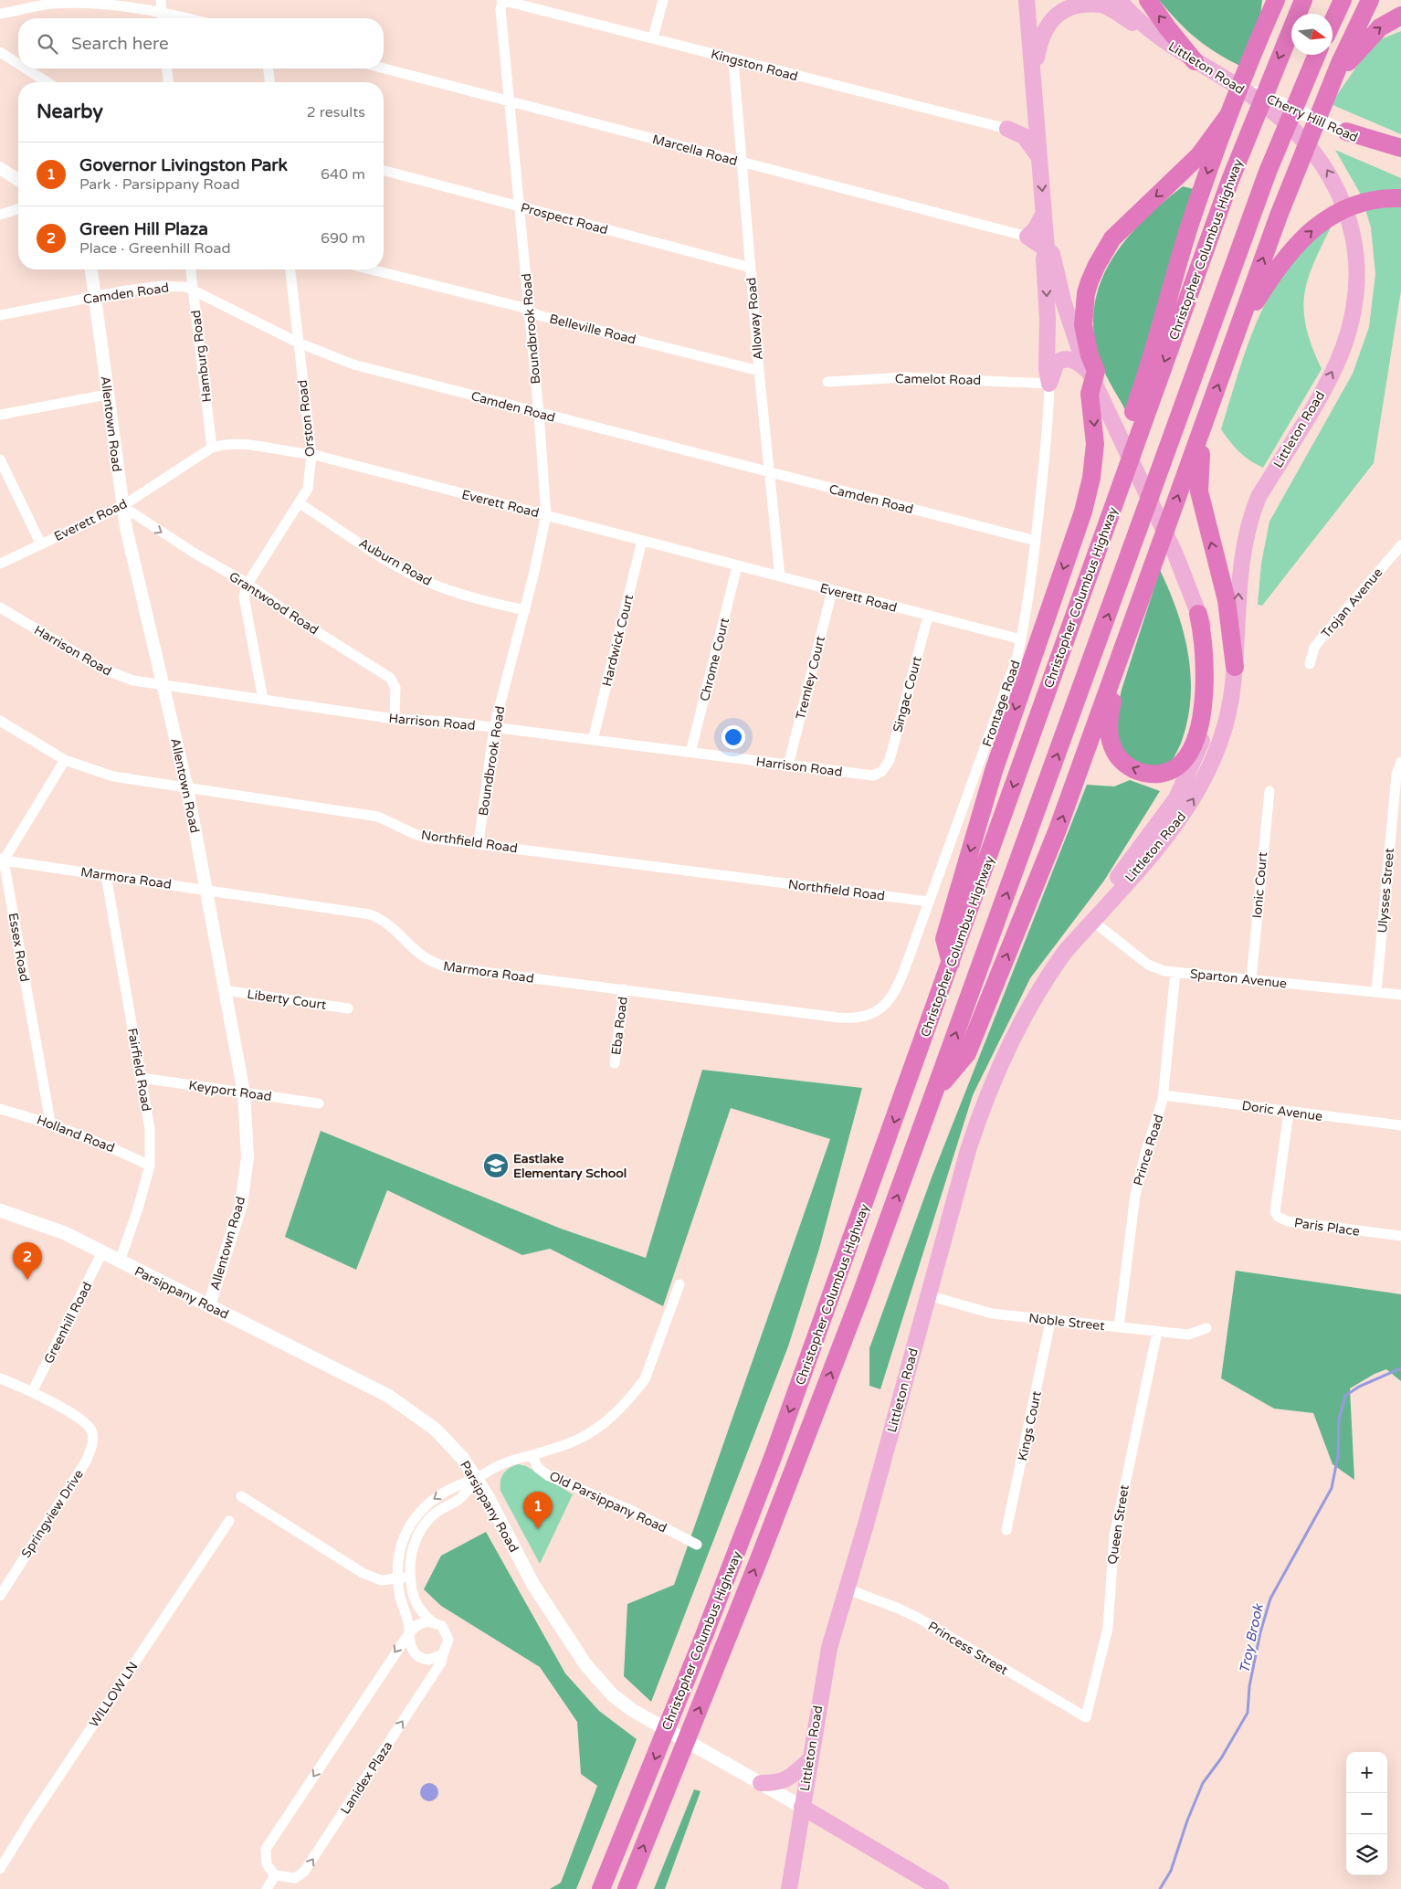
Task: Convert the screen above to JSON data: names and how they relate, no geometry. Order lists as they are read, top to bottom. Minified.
{"streets":{"highway":["Christopher Columbus Highway"],"main road":["Littleton Road","Cherry Hill Road","Parsippany Road"],"street":["Kingston Road","Marcella Road","Prospect Road","Camden Road","Alloway Road","Boundbrook Road","Belleville Road","Hamburg Road","Camelot Road","Orston Road","Allentown Road","Everett Road","Auburn Road","Grantwood Road","Trojan Avenue","Hardwick Court","Harrison Road","Chrome Court","Tremley Court","Singac Court","Frontage Road","Northfield Road","Marmora Road","Ionic Court","Ulysses Street","Essex Road","Sparton Avenue","Liberty Court","Eba Road","Fairfield Road","Keyport Road","Doric Avenue","Holland Road","Prince Road","Paris Place","Noble Street","Greenhill Road","Kings Court","Old Parsippany Road","Springview Drive","Queen Street","Princess Street","WILLOW LN","Lanidex Plaza"]},"crossings":[["Kingston Road","Alloway Road"],["Kingston Road","Boundbrook Road"],["Littleton Road","Cherry Hill Road"],["Littleton Road","Sparton Avenue"],["Littleton Road","Parsippany Road"],["Littleton Road","Noble Street"],["Littleton Road","Princess Street"],["Marcella Road","Alloway Road"],["Marcella Road","Boundbrook Road"],["Prospect Road","Alloway Road"],["Prospect Road","Boundbrook Road"],["Camden Road","Alloway Road"],["Camden Road","Boundbrook Road"],["Camden Road","Hamburg Road"],["Camden Road","Orston Road"],["Camden Road","Allentown Road"],["Camden Road","Frontage Road"],["Alloway Road","Belleville Road"],["Alloway Road","Everett Road"],["Boundbrook Road","Belleville Road"],["Boundbrook Road","Everett Road"],["Boundbrook Road","Auburn Road"],["Boundbrook Road","Harrison Road"],["Boundbrook Road","Northfield Road"],["Hamburg Road","Everett Road"],["Camelot Road","Frontage Road"],["Orston Road","Everett Road"],["Orston Road","Auburn Road"],["Orston Road","Grantwood Road"],["Allentown Road","Everett Road"],["Allentown Road","Grantwood Road"],["Allentown Road","Harrison Road"],["Allentown Road","Northfield Road"],["Allentown Road","Marmora Road"],["Allentown Road","Liberty Court"],["Allentown Road","Keyport Road"],["Allentown Road","Parsippany Road"],["Everett Road","Grantwood Road"],["Everett Road","Hardwick Court"],["Everett Road","Chrome Court"],["Everett Road","Tremley Court"],["Everett Road","Singac Court"],["Everett Road","Frontage Road"],["Grantwood Road","Harrison Road"],["Hardwick Court","Harrison Road"],["Harrison Road","Chrome Court"],["Harrison Road","Tremley Court"],["Harrison Road","Singac Court"],["Frontage Road","Northfield Road"],["Frontage Road","Marmora Road"],["Marmora Road","Essex Road"],["Marmora Road","Eba Road"],["Marmora Road","Fairfield Road"],["Ionic Court","Sparton Avenue"],["Ulysses Street","Sparton Avenue"],["Essex Road","Holland Road"],["Sparton Avenue","Prince Road"],["Fairfield Road","Keyport Road"],["Fairfield Road","Holland Road"],["Fairfield Road","Parsippany Road"],["Doric Avenue","Prince Road"],["Doric Avenue","Paris Place"],["Prince Road","Noble Street"],["Parsippany Road","Greenhill Road"],["Parsippany Road","Lanidex Plaza"],["Noble Street","Kings Court"],["Noble Street","Queen Street"],["Greenhill Road","Springview Drive"],["Queen Street","Princess Street"]],"one_way":["Grantwood Road"],"water":["Troy Brook"],"places":{"school or university":["Eastlake Elementary School"]},"north":"right","page":{"search":"Search here","heading":["Nearby","2 results"],"list":[{"mark":"1","name":"Governor Livingston Park","note":"Park · Parsippany Road","value":"640 m"},{"mark":"2","name":"Green Hill Plaza","note":"Place · Greenhill Road","value":"690 m"}],"pins":["2","1"],"map_buttons":["+","−"]}}
